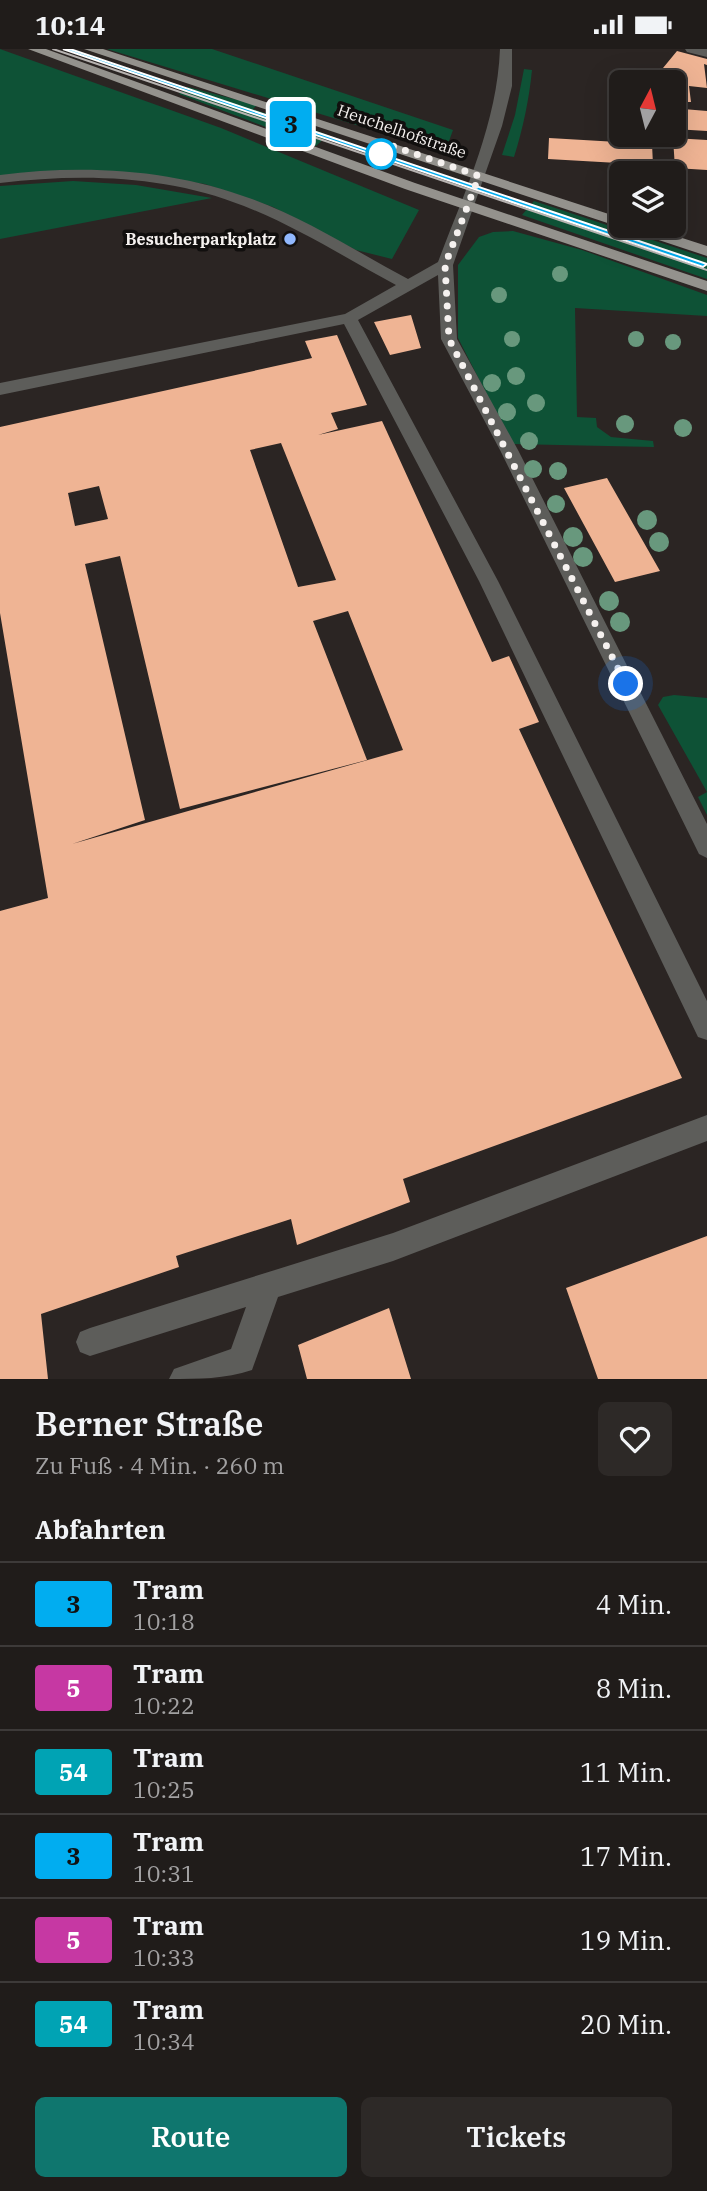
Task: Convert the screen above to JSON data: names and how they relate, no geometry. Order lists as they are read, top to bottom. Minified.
{"streets":{"main road":["Heuchelhofstraße"]},"places":["Besucherparkplatz"],"lines":["tram line 3"],"north":"top","page":{"status":"10:14","on_map":"3","heading":[["Berner Straße","Zu Fuß · 4 Min. · 260 m"],"Abfahrten"],"list":[{"mark":"3","name":"Tram","note":"10:18","value":"4 Min."},{"mark":"5","name":"Tram","note":"10:22","value":"8 Min."},{"mark":"54","name":"Tram","note":"10:25","value":"11 Min."},{"mark":"3","name":"Tram","note":"10:31","value":"17 Min."},{"mark":"5","name":"Tram","note":"10:33","value":"19 Min."},{"mark":"54","name":"Tram","note":"10:34","value":"20 Min."}],"buttons":["Route","Tickets"]}}
